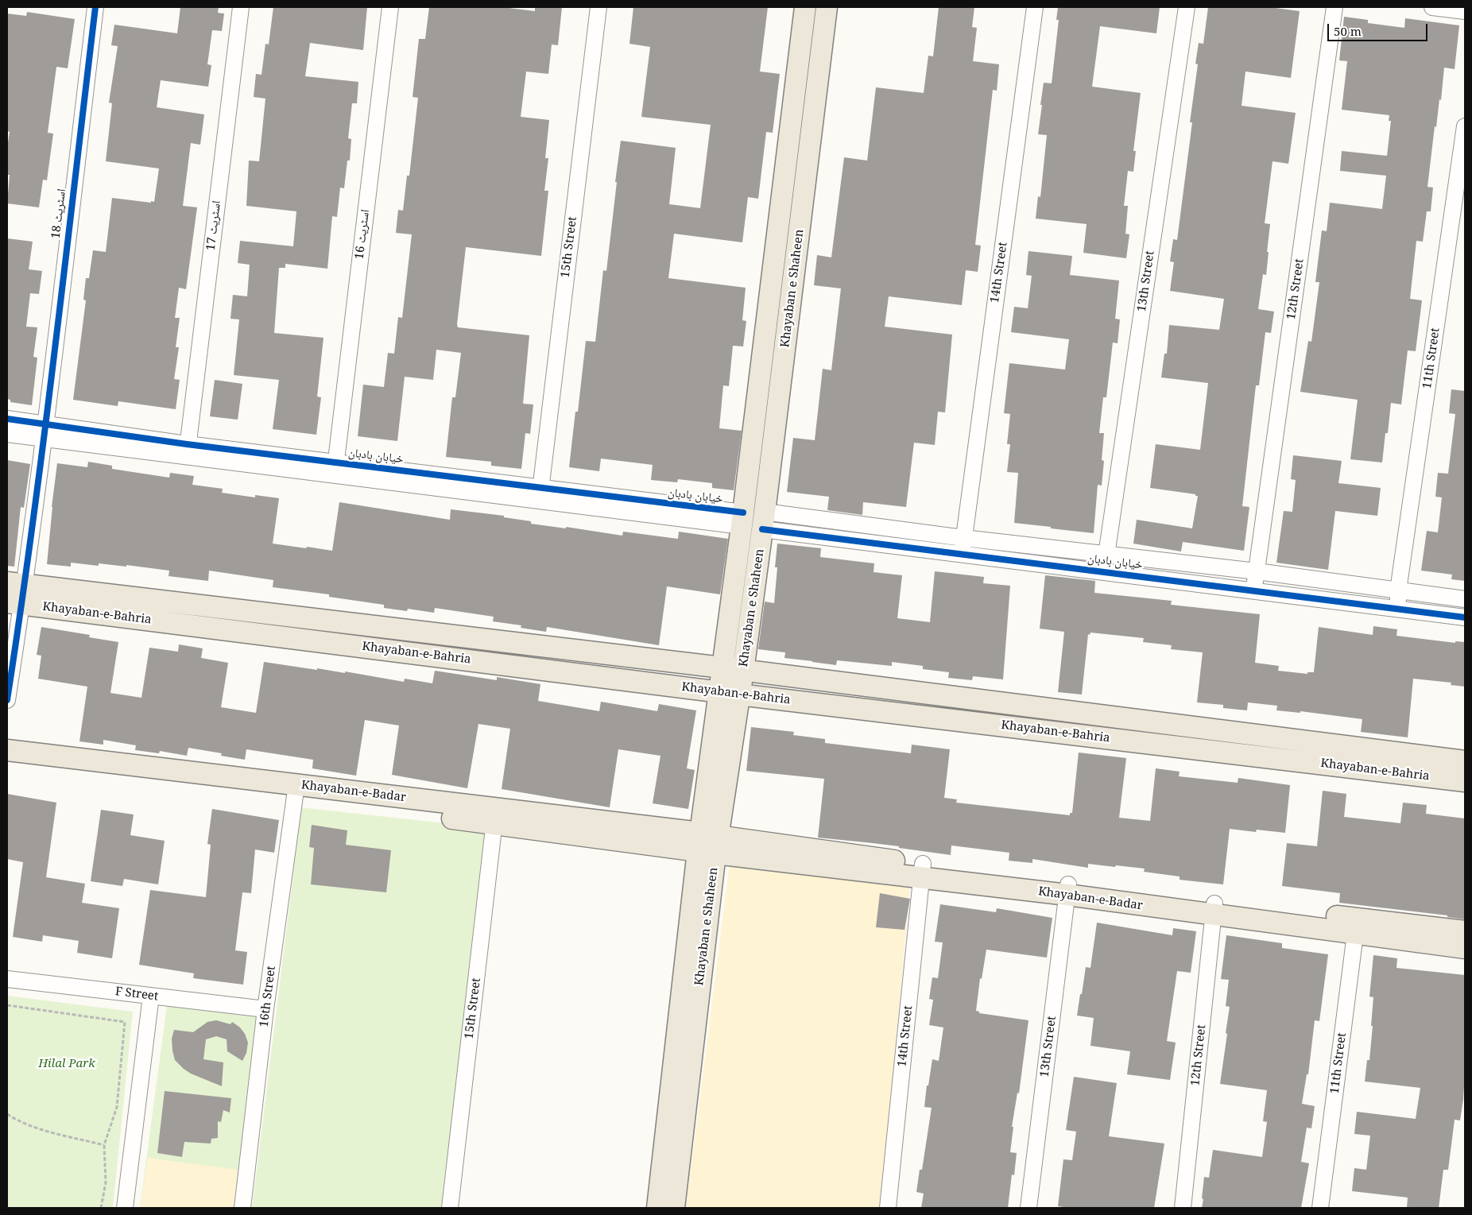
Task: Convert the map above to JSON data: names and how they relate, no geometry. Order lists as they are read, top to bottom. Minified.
{"streets":{"main road":["Khayaban e Shaheen","Khayaban-e-Bahria","Khayaban-e-Badar"],"street":["اسٹریٹ 18","اسٹریٹ 17","اسٹریٹ 16","15th Street","14th Street","13th Street","12th Street","11th Street","خیابان بادبان","F Street","16th Street"]},"crossings":[["اسٹریٹ 18","خیابان بادبان"],["اسٹریٹ 18","Khayaban-e-Bahria"],["اسٹریٹ 17","خیابان بادبان"],["اسٹریٹ 16","خیابان بادبان"],["15th Street","خیابان بادبان"],["15th Street","Khayaban-e-Badar"],["14th Street","خیابان بادبان"],["14th Street","Khayaban-e-Badar"],["13th Street","خیابان بادبان"],["13th Street","Khayaban-e-Badar"],["Khayaban e Shaheen","خیابان بادبان"],["Khayaban e Shaheen","Khayaban-e-Bahria"],["Khayaban e Shaheen","Khayaban-e-Badar"],["12th Street","خیابان بادبان"],["12th Street","Khayaban-e-Badar"],["11th Street","خیابان بادبان"],["11th Street","Khayaban-e-Badar"],["Khayaban-e-Badar","16th Street"],["F Street","16th Street"]],"parks":["Hilal Park"],"scale_bar":"50 m"}
